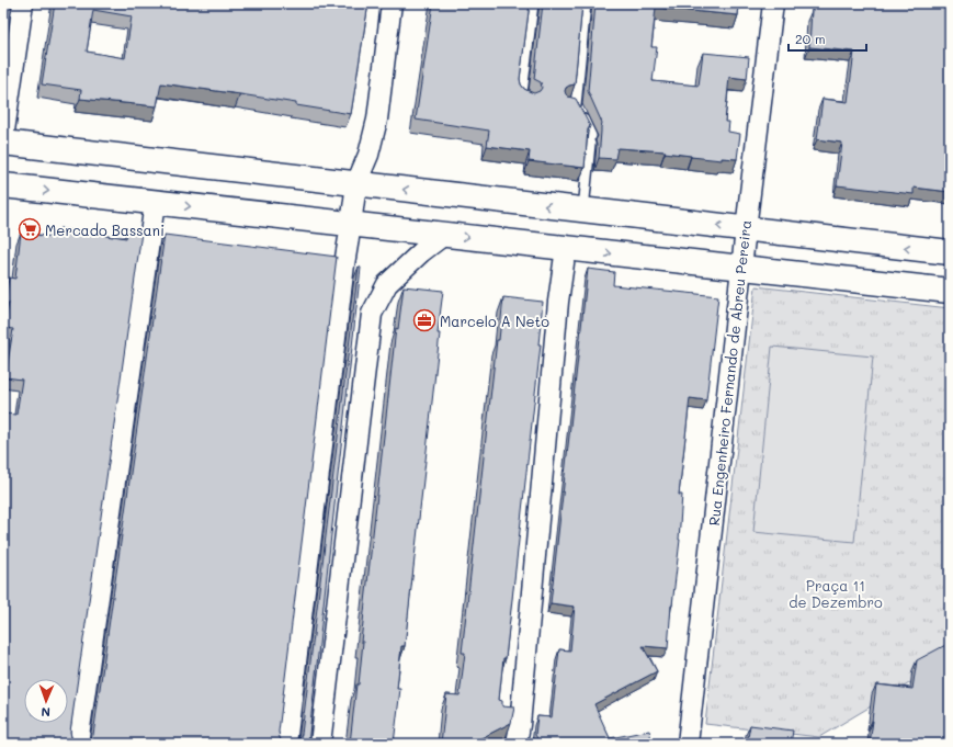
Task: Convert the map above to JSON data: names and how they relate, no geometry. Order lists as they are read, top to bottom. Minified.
{"streets":{"street":["Rua Engenheiro Fernando de Abreu Pereira"]},"parks":["Praça 11 de Dezembro"],"places":{"supermarket":["Mercado Bassani"],"office":["Marcelo A Neto"]},"scale_bar":"20 m","north":"bottom"}
